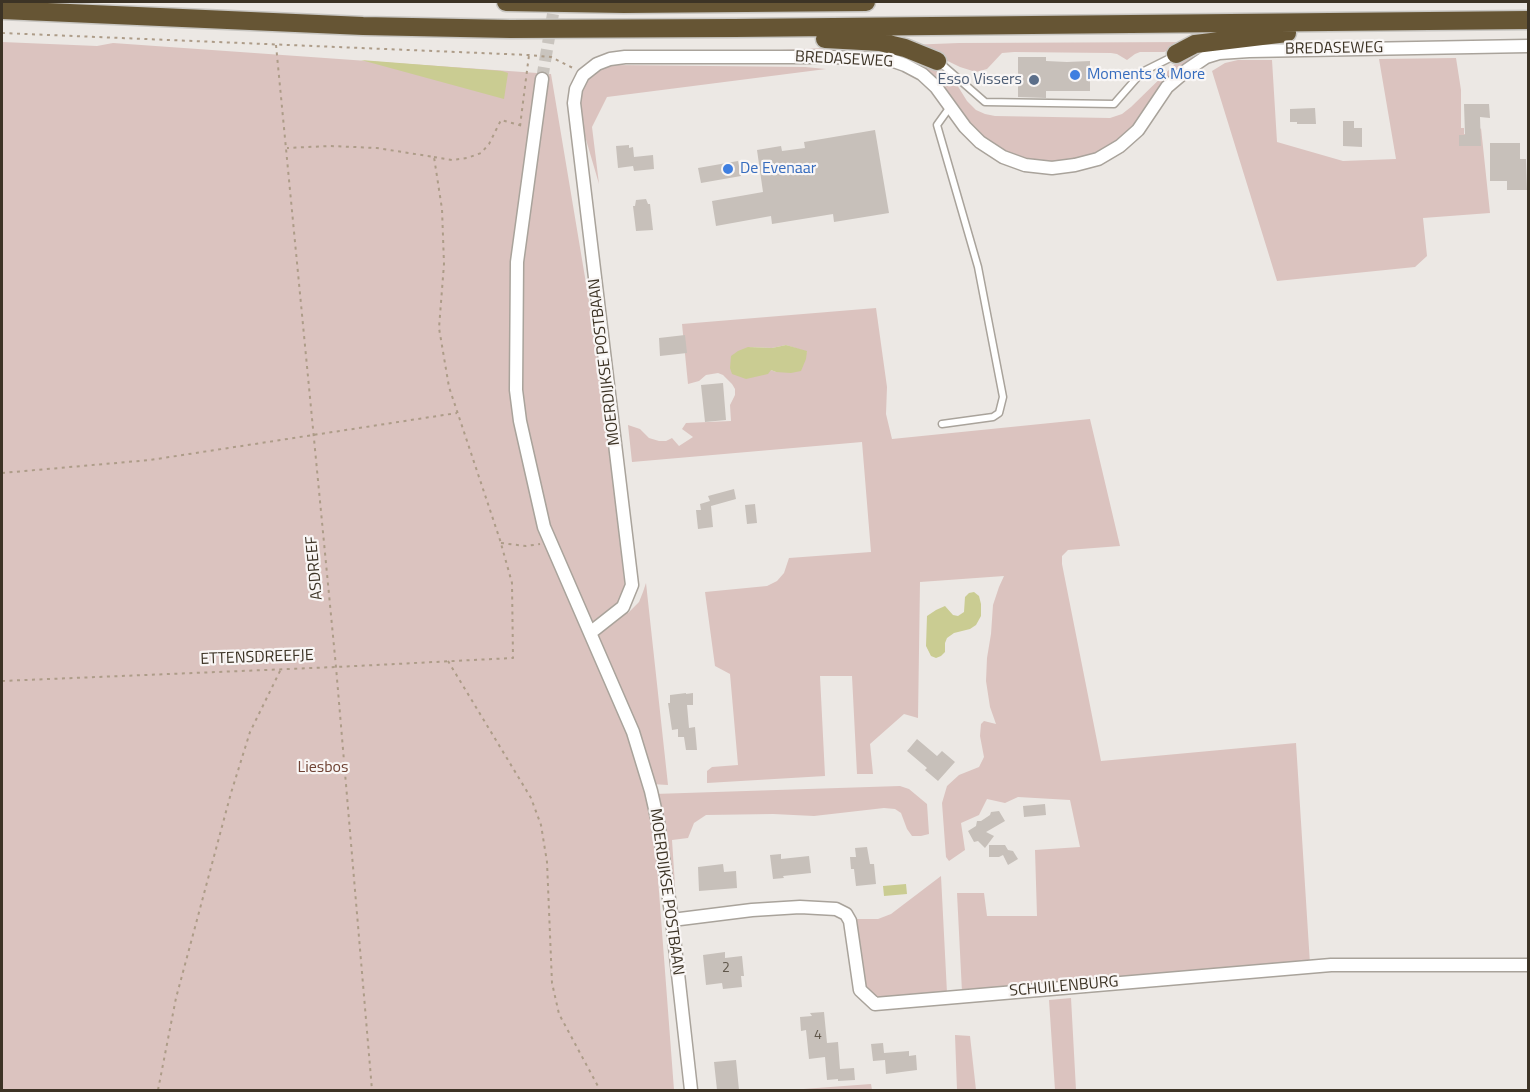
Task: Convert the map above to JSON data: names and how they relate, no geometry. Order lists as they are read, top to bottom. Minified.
{"streets":{"street":["BREDASEWEG","MOERDIJKSE POSTBAAN","SCHUILENBURG"],"path":["ASDREEF","ETTENSDREEFJE"]},"crossings":[["BREDASEWEG","MOERDIJKSE POSTBAAN"],["MOERDIJKSE POSTBAAN","SCHUILENBURG"],["ASDREEF","ETTENSDREEFJE"]],"parks":["Liesbos"],"places":["Moments & More","Esso Vissers","De Evenaar"],"house_numbers":["2","4"]}
